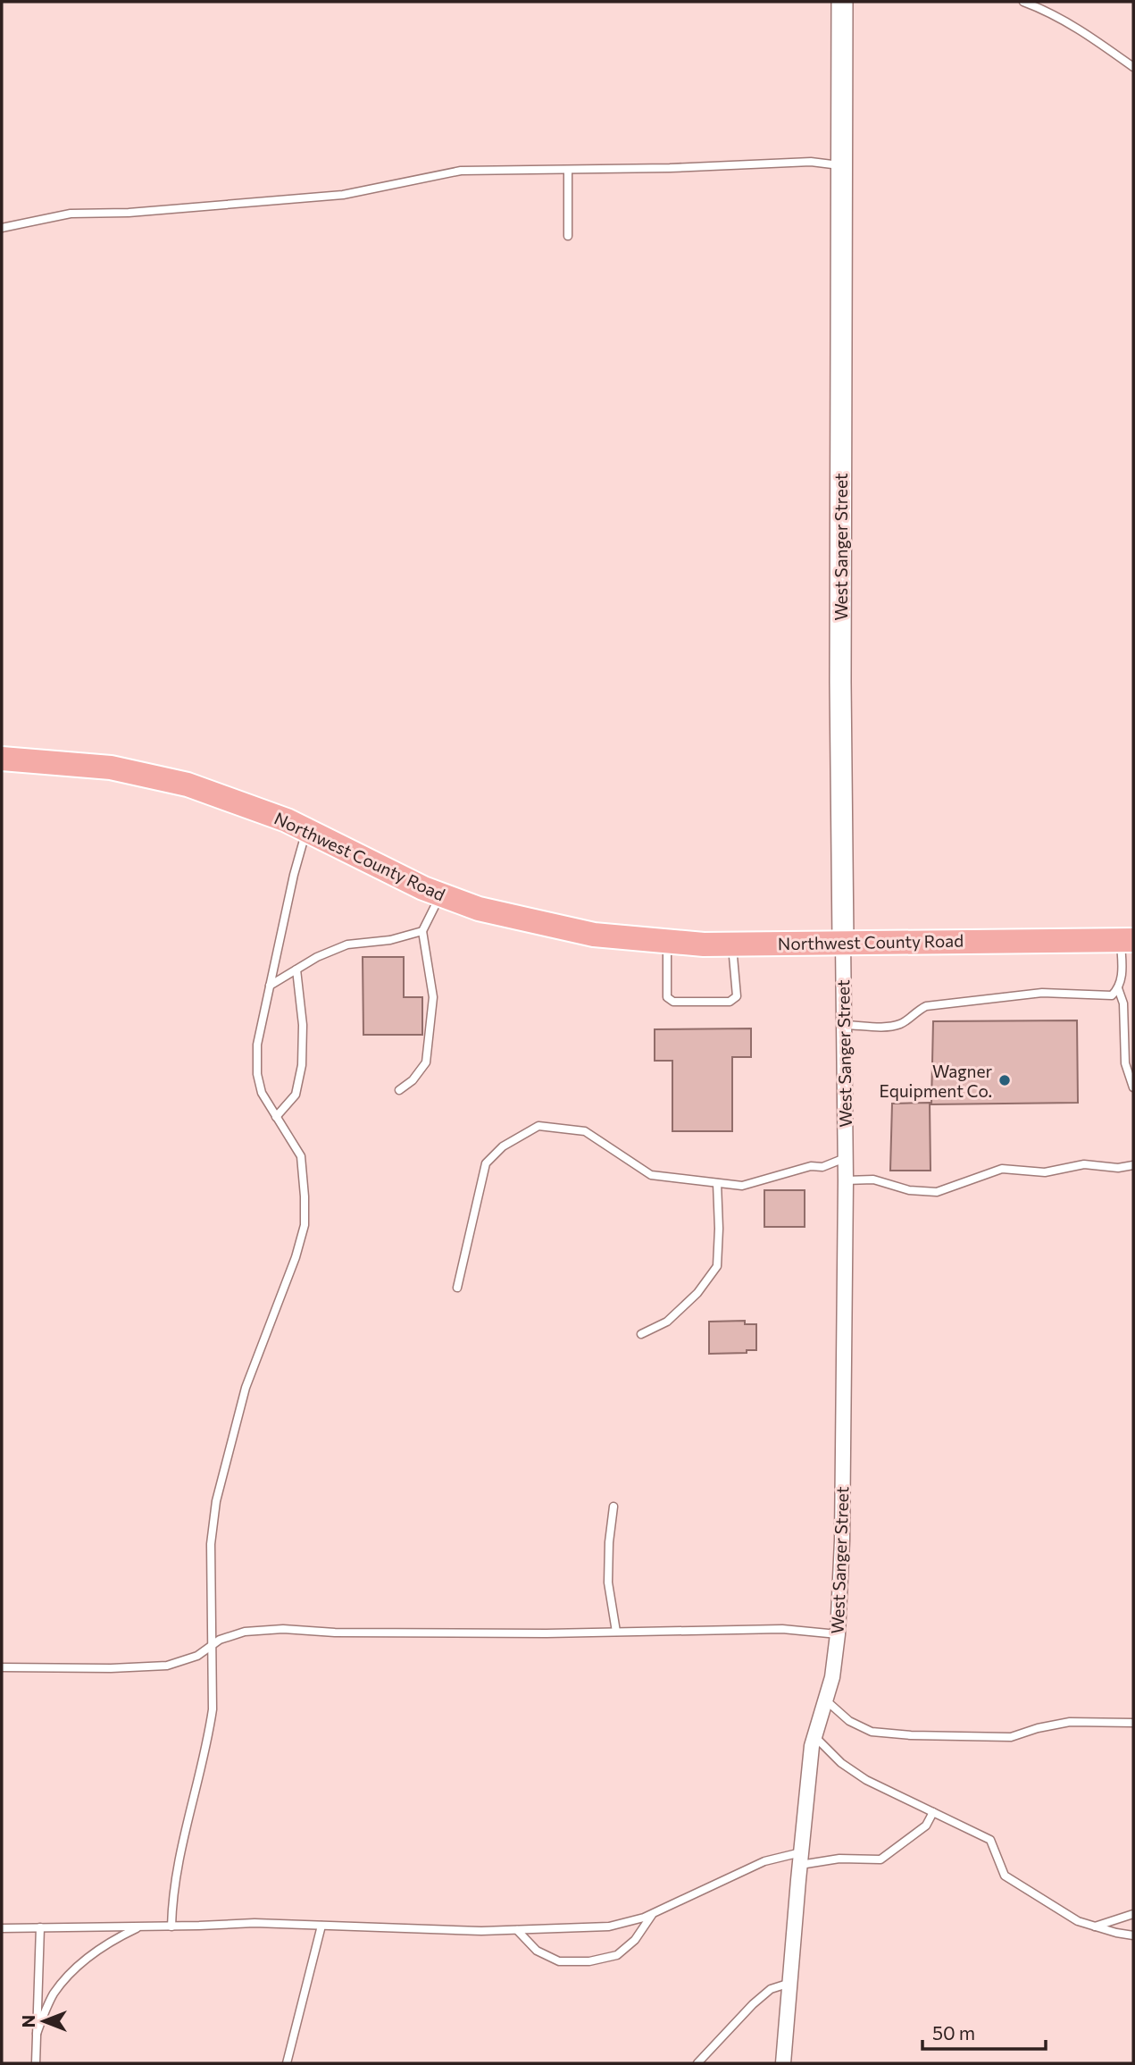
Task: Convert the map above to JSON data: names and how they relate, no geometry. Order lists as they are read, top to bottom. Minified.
{"streets":{"highway":["Northwest County Road"],"main road":["West Sanger Street"]},"crossings":[["West Sanger Street","Northwest County Road"]],"places":["Wagner Equipment Co."],"scale_bar":"50 m","north":"left"}
